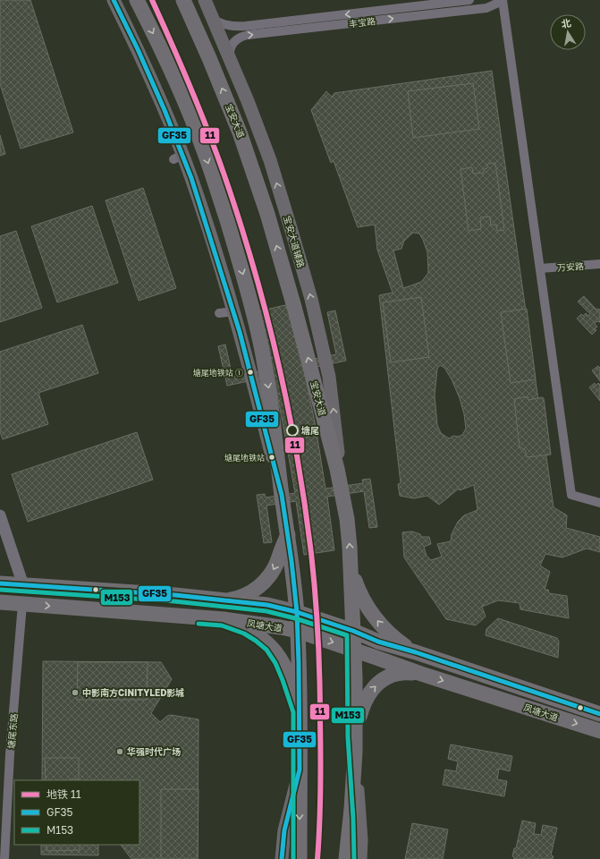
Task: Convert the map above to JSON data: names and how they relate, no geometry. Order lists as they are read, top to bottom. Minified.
{"streets":{"main road":["宝安大道","宝安大道辅路","凤塘大道"],"street":["丰宝路","万安路","塘尾东路"]},"crossings":[["丰宝路","宝安大道辅路"],["宝安大道","宝安大道辅路"],["宝安大道","凤塘大道"],["凤塘大道","塘尾东路"]],"places":["塘尾地铁站 ①","塘尾","塘尾地铁站","中影南方CINITYLED影城","华强时代广场"],"lines":["metro line 11","transit line GF35","transit line M153"],"legend":["地铁 11","GF35","M153"],"north":"top"}
